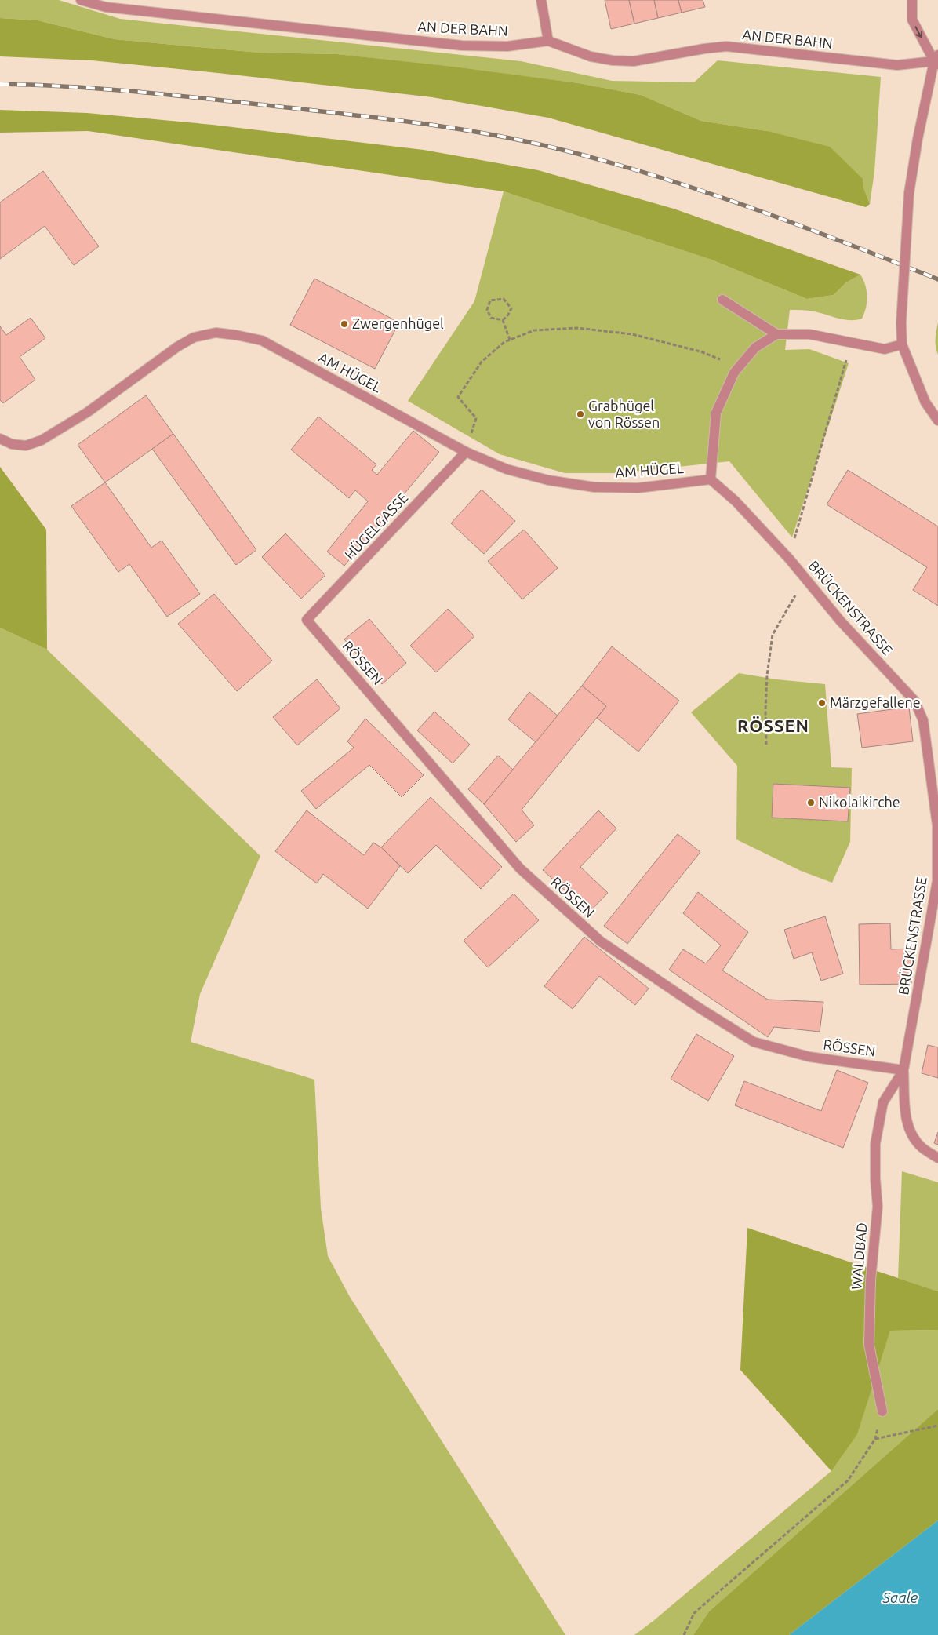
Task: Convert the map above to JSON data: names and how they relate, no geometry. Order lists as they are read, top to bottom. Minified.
{"streets":{"street":["AN DER BAHN","AM HÜGEL","HÜGELGASSE","BRÜCKENSTRASSE","RÖSSEN","WALDBAD"]},"crossings":[["AM HÜGEL","HÜGELGASSE"],["AM HÜGEL","BRÜCKENSTRASSE"],["HÜGELGASSE","RÖSSEN"],["BRÜCKENSTRASSE","RÖSSEN"],["BRÜCKENSTRASSE","WALDBAD"],["RÖSSEN","WALDBAD"]],"districts":["RÖSSEN"],"water":["Saale"],"places":["Zwergenhügel","Grabhügel von Rössen","Märzgefallene","Nikolaikirche"]}
